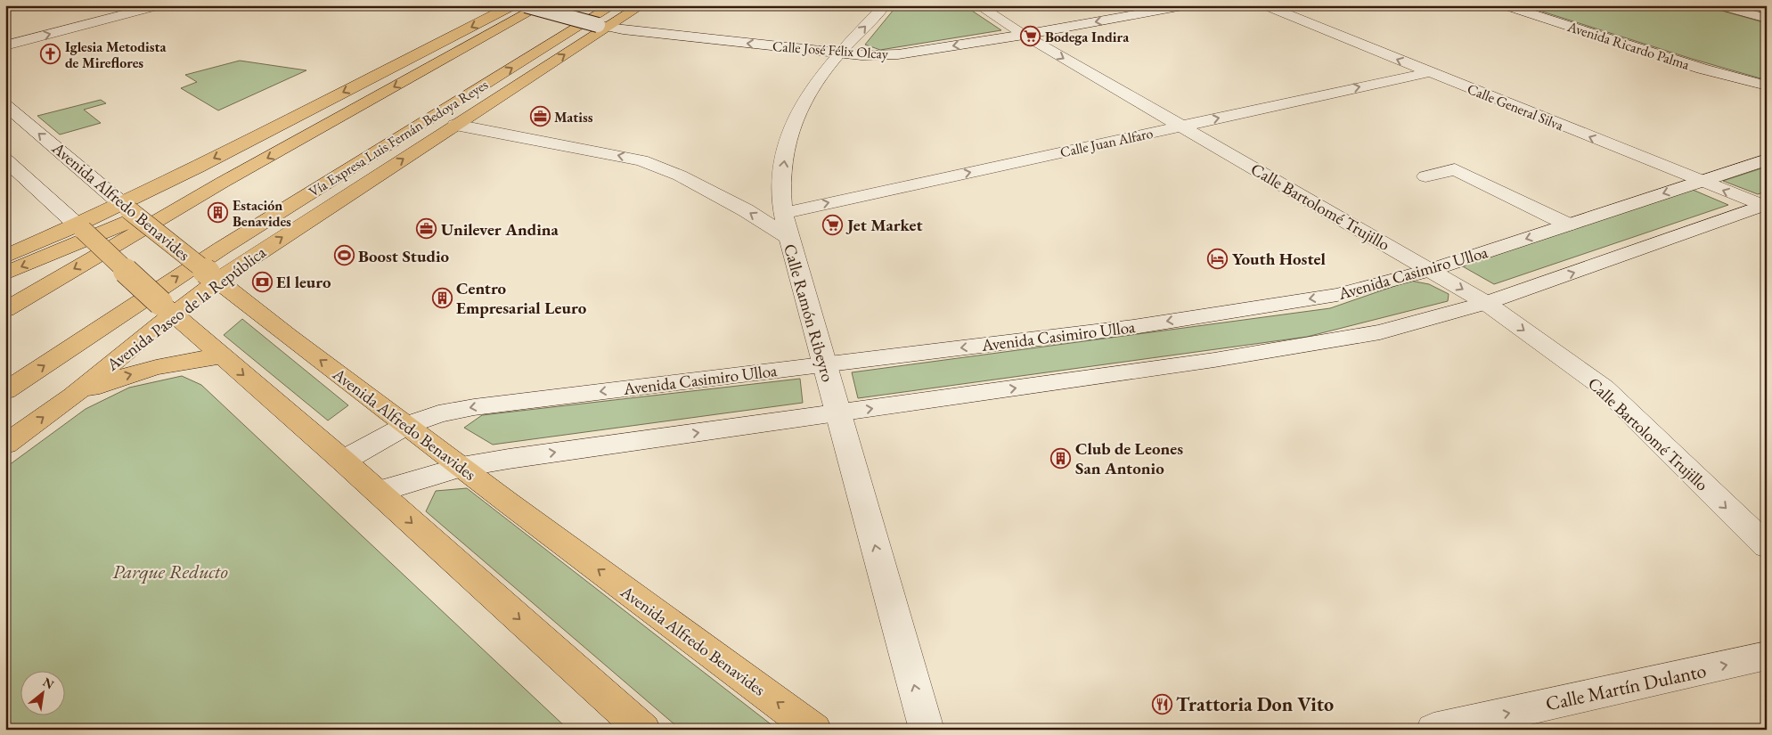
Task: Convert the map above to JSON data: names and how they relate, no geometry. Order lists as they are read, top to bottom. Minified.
{"streets":{"main road":["Vía Expresa Luis Fernán Bedoya Reyes","Avenida Alfredo Benavides","Avenida Paseo de la República"],"street":["Avenida Ricardo Palma","Calle José Félix Olcay","Calle General Silva","Calle Juan Alfaro","Calle Bartolomé Trujillo","Avenida Casimiro Ulloa","Calle Ramón Ribeyro","Calle Martín Dulanto"]},"crossings":[["Calle José Félix Olcay","Calle Bartolomé Trujillo"],["Calle José Félix Olcay","Avenida Paseo de la República"],["Calle General Silva","Calle Juan Alfaro"],["Calle General Silva","Avenida Casimiro Ulloa"],["Calle Juan Alfaro","Calle Bartolomé Trujillo"],["Calle Juan Alfaro","Calle Ramón Ribeyro"],["Avenida Alfredo Benavides","Avenida Casimiro Ulloa"],["Avenida Alfredo Benavides","Avenida Paseo de la República"],["Calle Bartolomé Trujillo","Avenida Casimiro Ulloa"],["Avenida Casimiro Ulloa","Calle Ramón Ribeyro"],["Avenida Paseo de la República","Calle Ramón Ribeyro"]],"one_way":["Calle José Félix Olcay","Avenida Alfredo Benavides","Calle Bartolomé Trujillo","Calle Ramón Ribeyro","Calle Martín Dulanto"],"parks":["Parque Reducto"],"places":{"supermarket":["Bodega Indira","Jet Market"],"church":["Iglesia Metodista de Mireflores"],"office":["Matiss","Unilever Andina"],"building":["Estación Benavides","Centro Empresarial Leuro","Club de Leones San Antonio"],"sports":["Boost Studio"],"hotel":["Youth Hostel"],"bank":["El leuro"],"restaurant":["Trattoria Don Vito"]},"north":"top right"}
